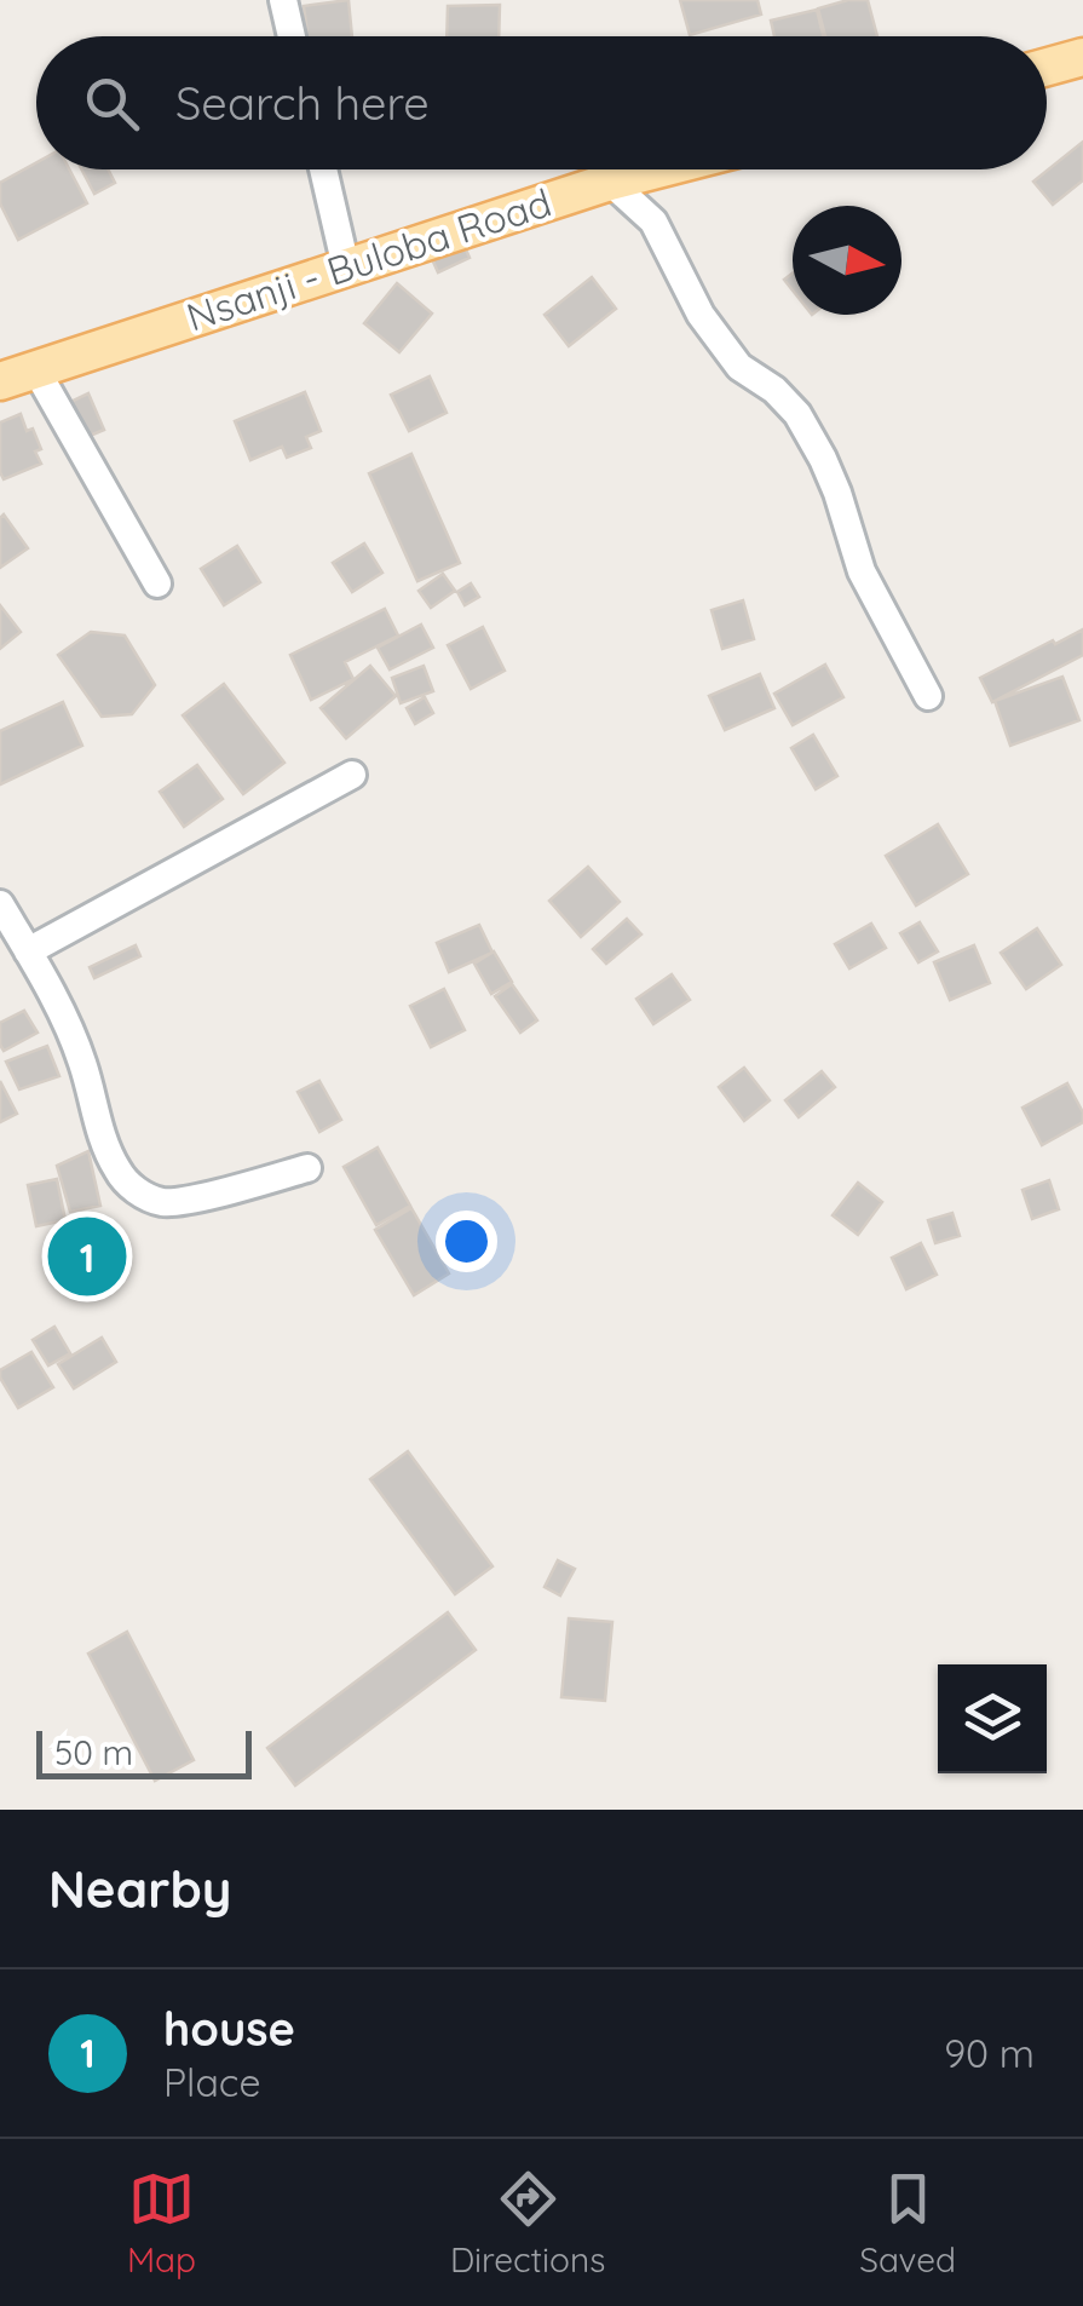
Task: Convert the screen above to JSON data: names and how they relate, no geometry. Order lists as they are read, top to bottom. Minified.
{"streets":{"main road":["Nsanji - Buloba Road"]},"scale_bar":"50 m","north":"right","page":{"search":"Search here","pins":"1","scale":"50 m","heading":"Nearby","list":[{"mark":"1","name":"house","note":"Place","value":"90 m"}],"nav":["Map","Directions","Saved"]}}
